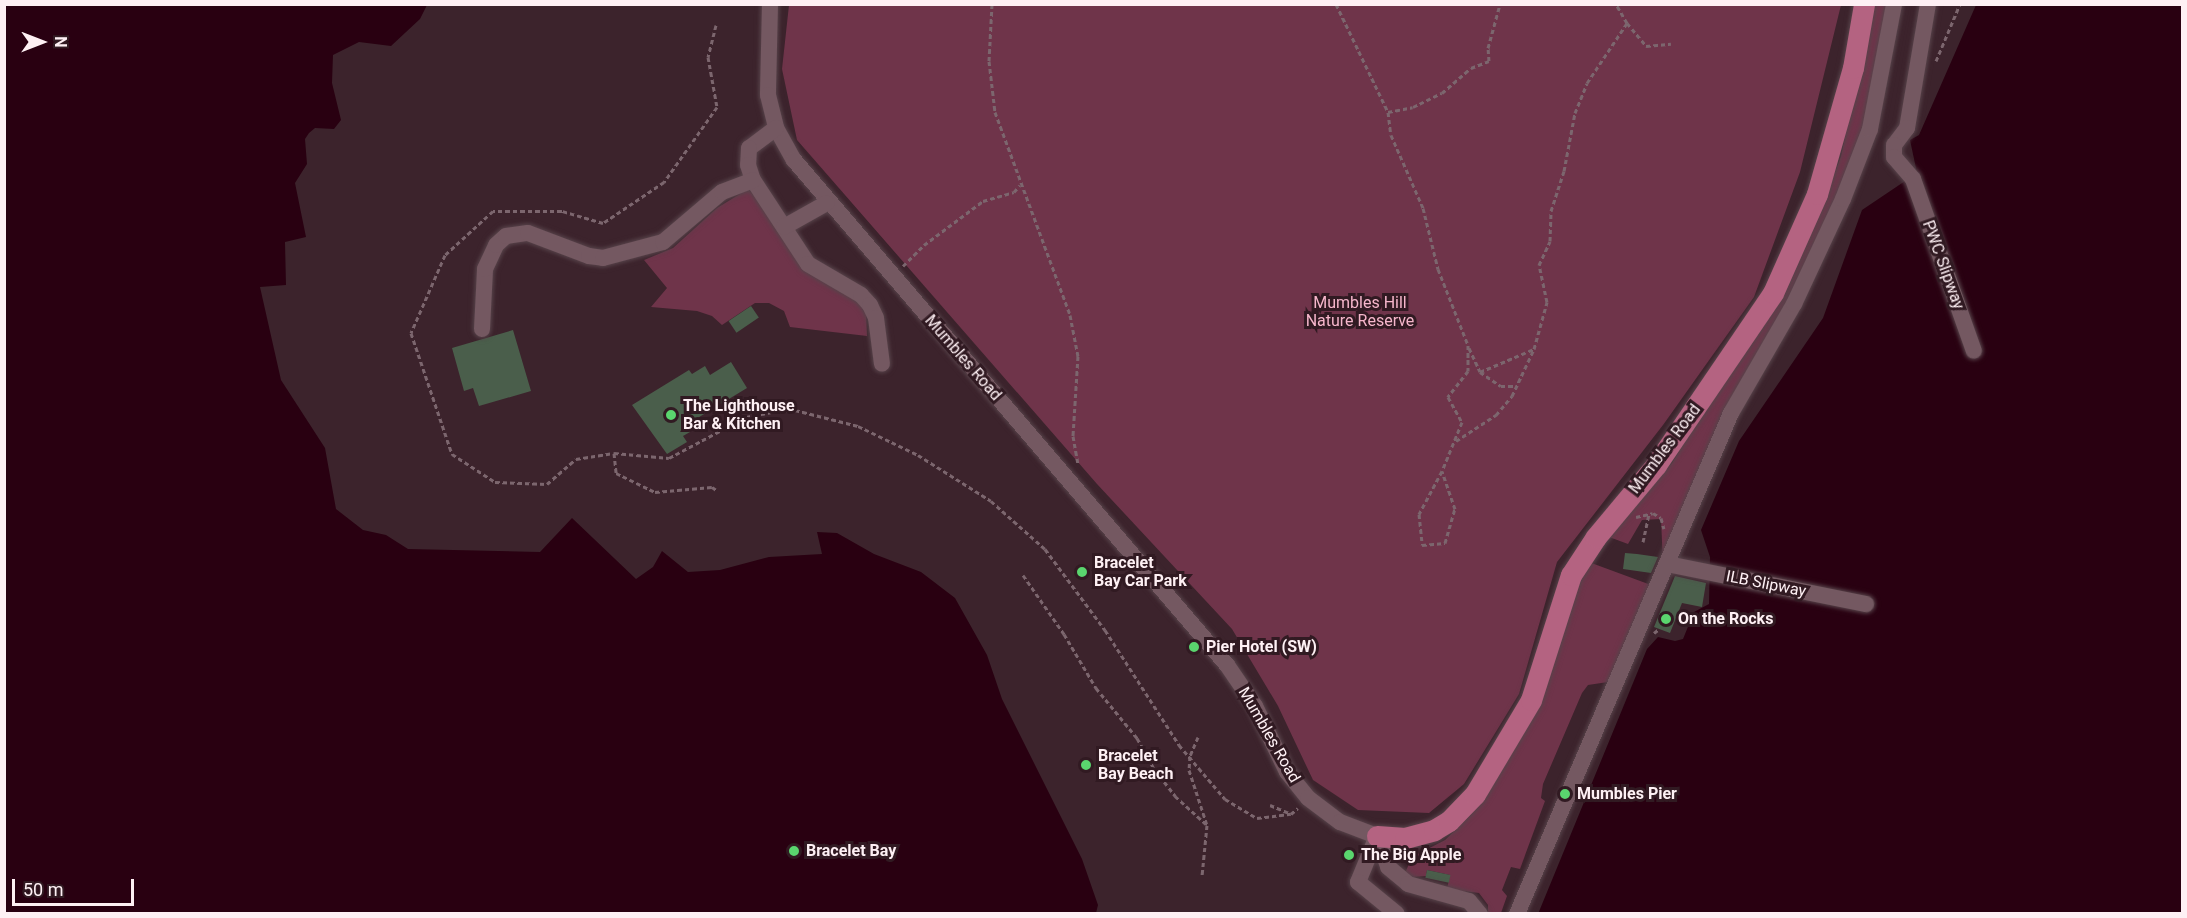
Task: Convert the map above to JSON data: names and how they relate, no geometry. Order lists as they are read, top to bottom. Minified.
{"streets":{"main road":["Mumbles Road"],"street":["PWC Slipway","ILB Slipway"]},"parks":["Mumbles Hill Nature Reserve"],"places":["The Lighthouse Bar & Kitchen","Bracelet Bay Car Park","On the Rocks","Pier Hotel (SW)","Bracelet Bay Beach","Mumbles Pier","Bracelet Bay","The Big Apple"],"scale_bar":"50 m","north":"right"}
